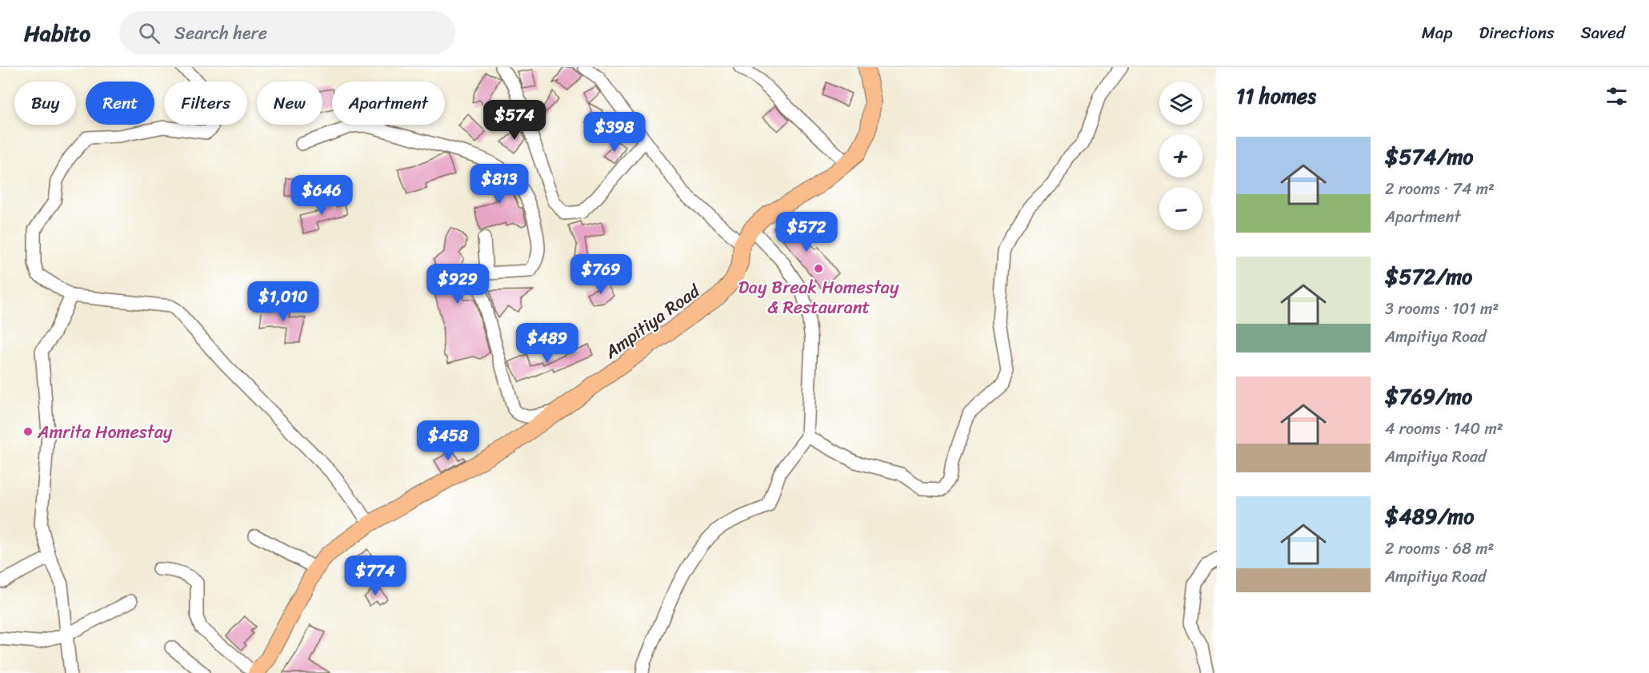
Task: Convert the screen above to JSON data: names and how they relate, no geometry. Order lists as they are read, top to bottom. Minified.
{"streets":{"main road":["Ampitiya Road"]},"places":["Day Break Homestay & Restaurant","Amrita Homestay"],"page":{"header":"Habito","search":"Search here","nav":["Map","Directions","Saved"],"heading":"11 homes","map_buttons":["+","−"],"chip":["Buy","Rent","Filters","New","Apartment"],"price":["$574","$398","$813","$646","$572","$769","$929","$1,010","$489","$458","$774"],"list":[{"name":"$574/mo","note":"2 rooms · 74 m² · Apartment"},{"name":"$572/mo","note":"3 rooms · 101 m² · Ampitiya Road"},{"name":"$769/mo","note":"4 rooms · 140 m² · Ampitiya Road"},{"name":"$489/mo","note":"2 rooms · 68 m² · Ampitiya Road"}]}}
